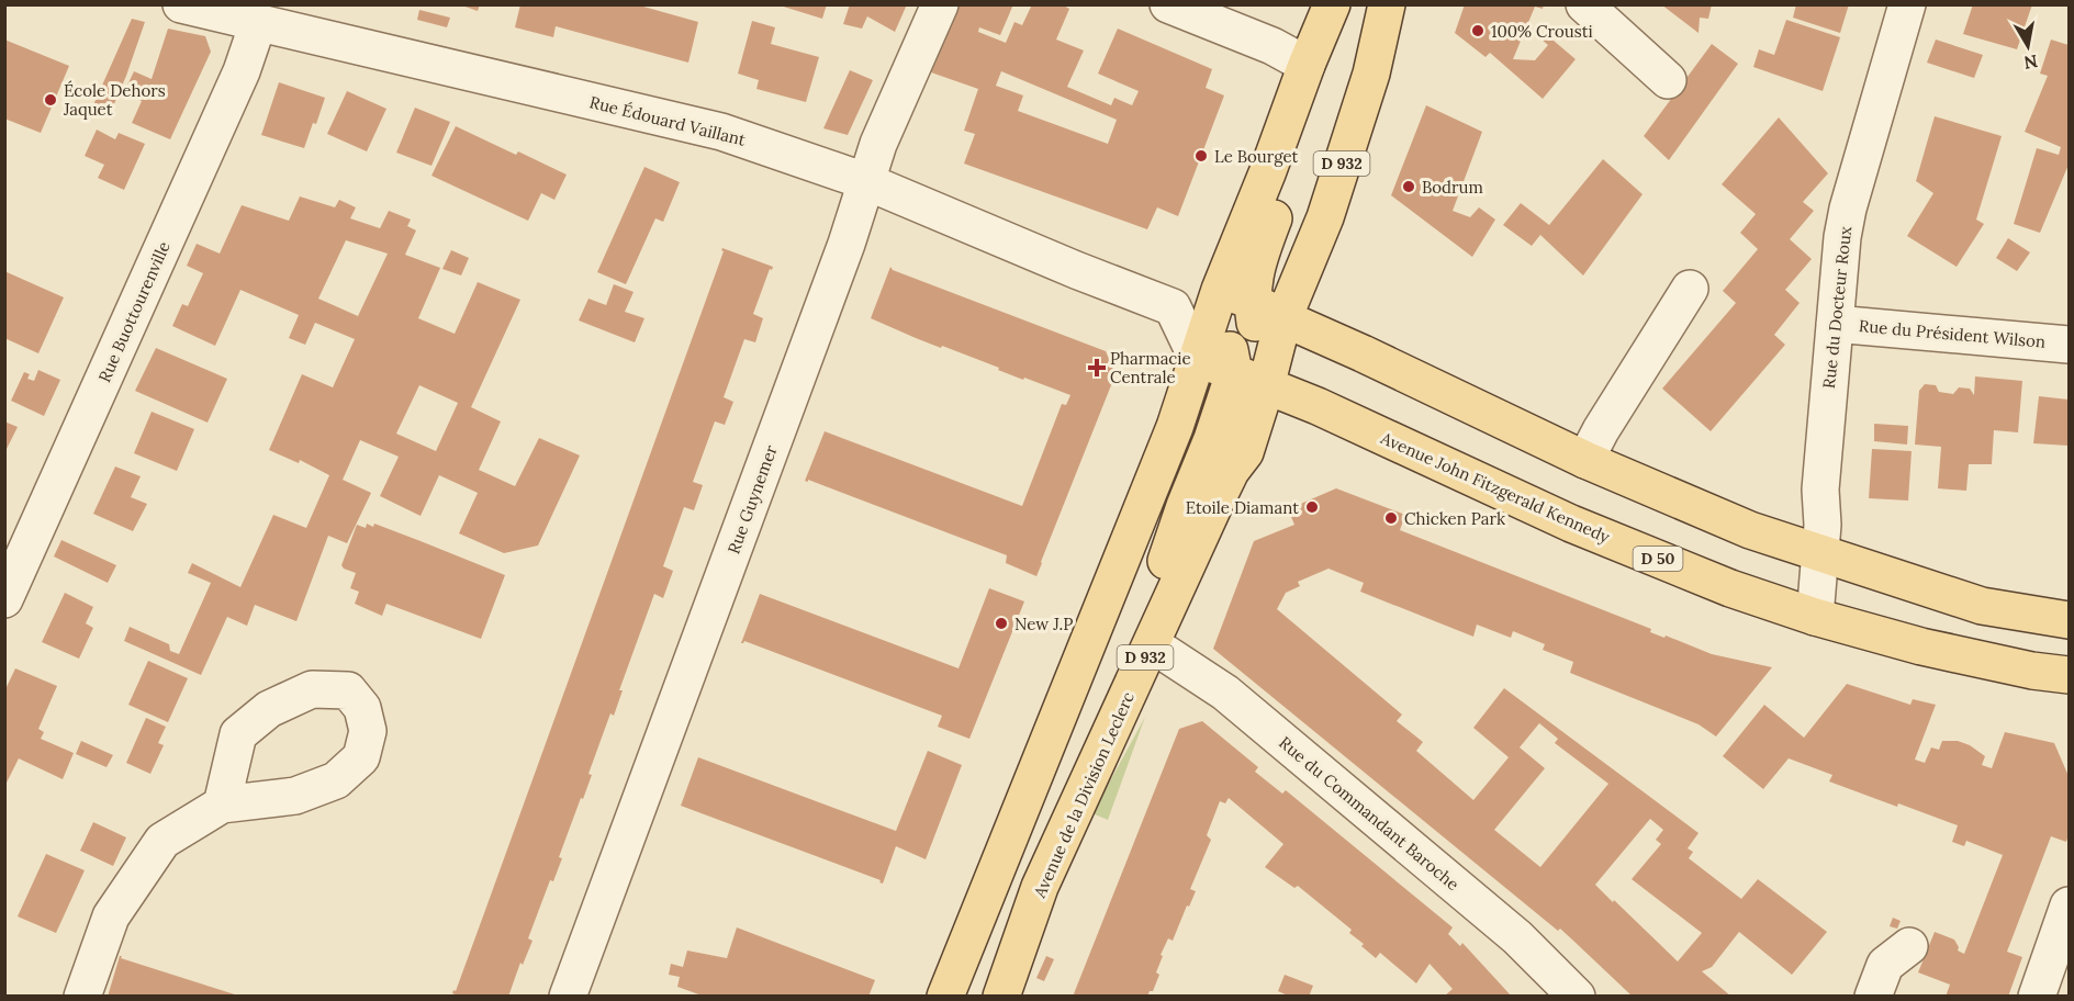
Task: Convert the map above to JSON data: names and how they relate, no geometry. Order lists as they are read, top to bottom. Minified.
{"streets":{"main road":["D 932","Avenue John Fitzgerald Kennedy","D 50","Avenue de la Division Leclerc"],"street":["Rue Édouard Vaillant","Rue du Docteur Roux","Rue Buottourenville","Rue du Président Wilson","Rue Guynemer","Rue du Commandant Baroche"]},"crossings":[["Rue Édouard Vaillant","Rue Buottourenville"],["Rue Édouard Vaillant","Rue Guynemer"],["Rue du Docteur Roux","Rue du Président Wilson"],["Rue du Docteur Roux","Avenue John Fitzgerald Kennedy"],["Avenue John Fitzgerald Kennedy","Avenue de la Division Leclerc"],["Avenue de la Division Leclerc","Rue du Commandant Baroche"]],"places":{"other":["100% Crousti","École Dehors Jaquet","Le Bourget","Bodrum","Etoile Diamant","Chicken Park","New J.P"],"health":["Pharmacie Centrale"]},"north":"bottom"}
